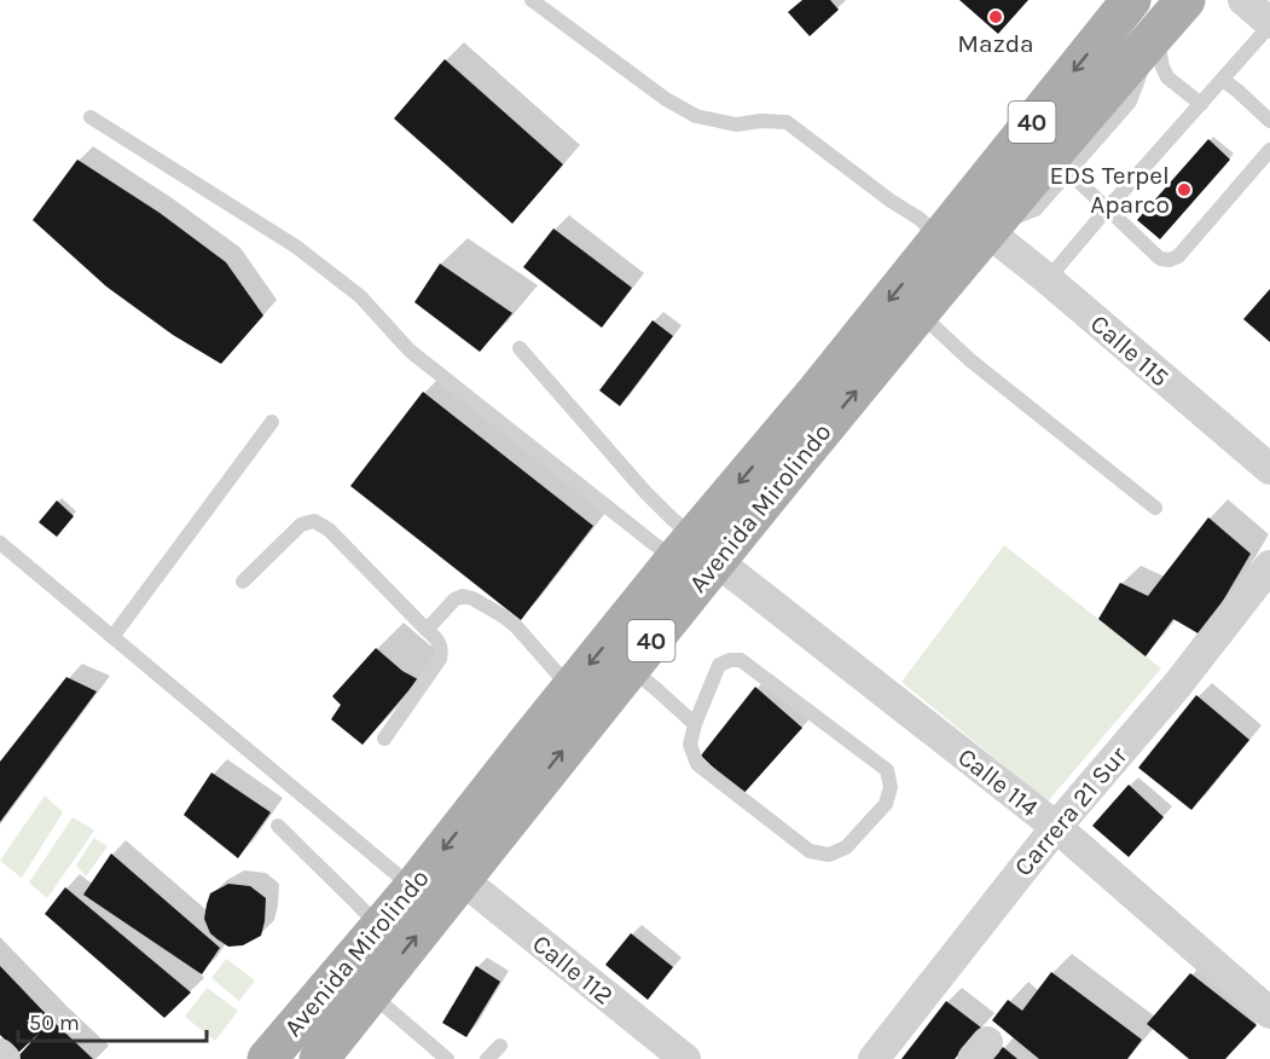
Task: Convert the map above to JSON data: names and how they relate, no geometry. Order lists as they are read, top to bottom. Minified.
{"streets":{"main road":["40","Avenida Mirolindo"],"street":["Calle 115","Calle 114","Carrera 21 Sur","Calle 112"]},"crossings":[["Calle 115","Avenida Mirolindo"],["Avenida Mirolindo","Calle 114"],["Avenida Mirolindo","Calle 112"],["Calle 114","Carrera 21 Sur"]],"places":["Mazda","EDS Terpel Aparco"],"scale_bar":"50 m"}
